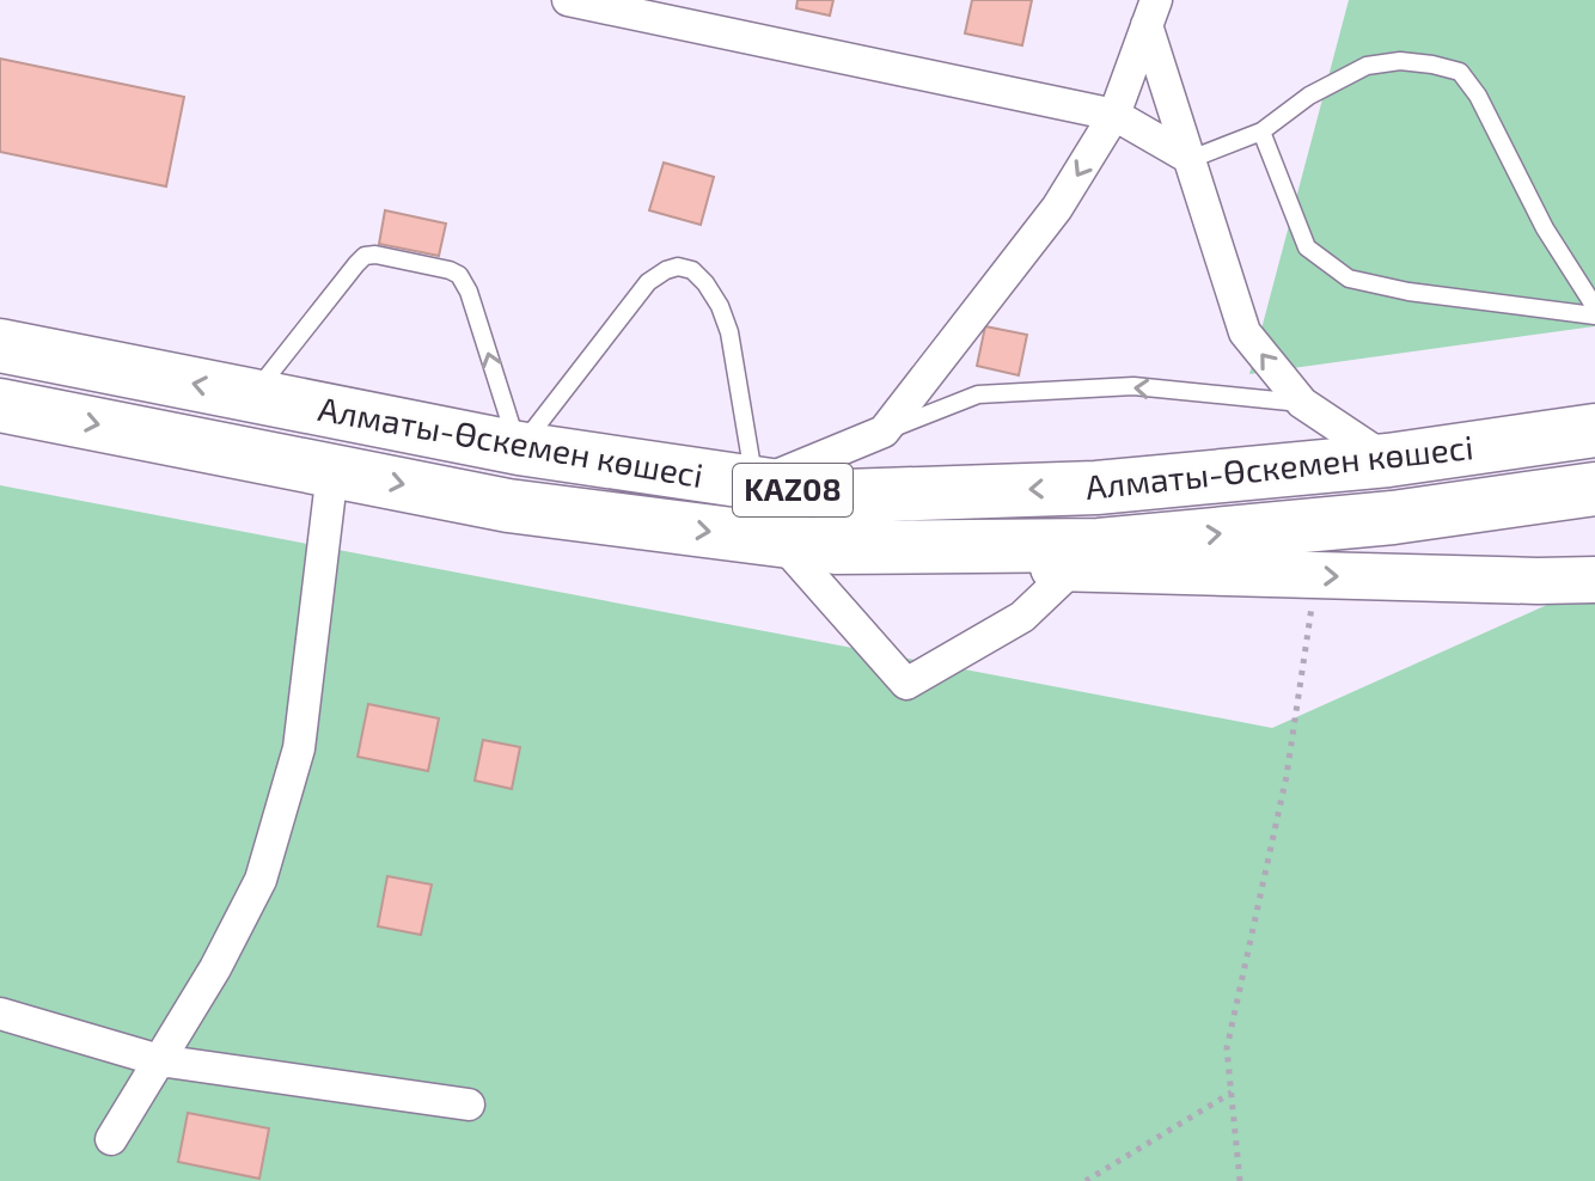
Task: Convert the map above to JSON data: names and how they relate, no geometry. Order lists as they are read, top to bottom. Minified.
{"streets":{"highway":["Алматы-Өскемен көшесі","KAZ08"]}}
